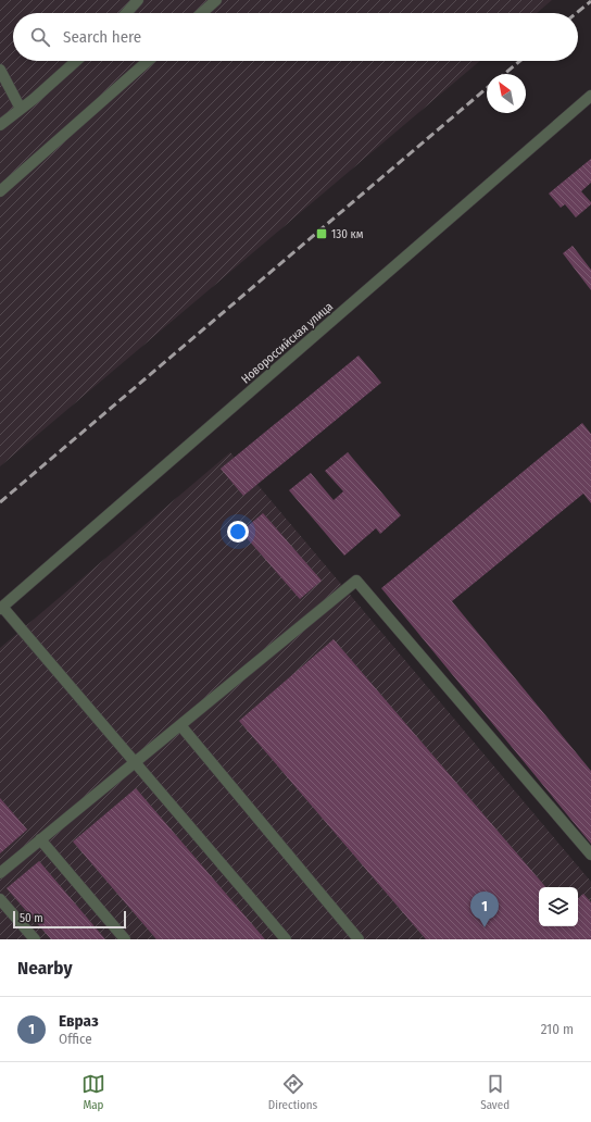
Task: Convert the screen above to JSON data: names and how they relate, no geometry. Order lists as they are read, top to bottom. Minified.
{"streets":{"street":["Новороссийская улица"]},"places":{"transit":["130 км"]},"scale_bar":"50 m","north":"top left","page":{"search":"Search here","pins":"1","scale":"50 m","heading":"Nearby","list":[{"mark":"1","name":"Евраз","note":"Office","value":"210 m"}],"nav":["Map","Directions","Saved"]}}
